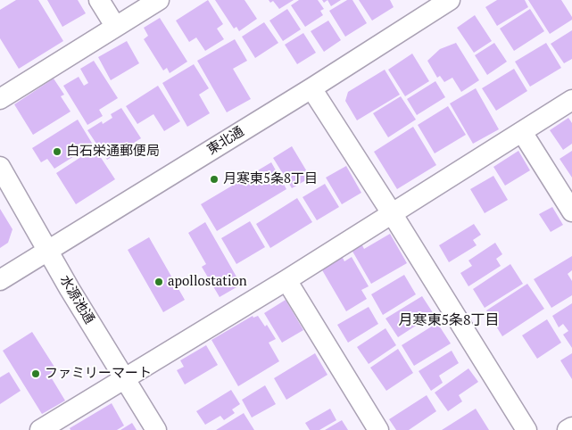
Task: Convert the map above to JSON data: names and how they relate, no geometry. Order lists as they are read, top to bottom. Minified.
{"streets":{"street":["東北通","水源池通"]},"crossings":[["東北通","水源池通"]],"districts":["月寒東5条8丁目"],"places":["白石栄通郵便局","月寒東5条8丁目","apollostation","ファミリーマート"]}
